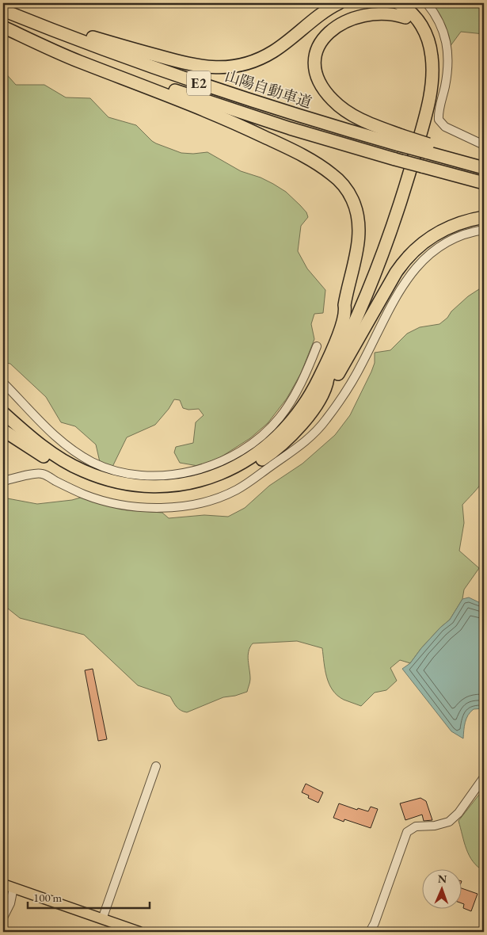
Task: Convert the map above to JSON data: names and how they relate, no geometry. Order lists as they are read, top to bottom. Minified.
{"streets":{"highway":["E2","山陽自動車道"]},"scale_bar":"100 m","north":"top"}
